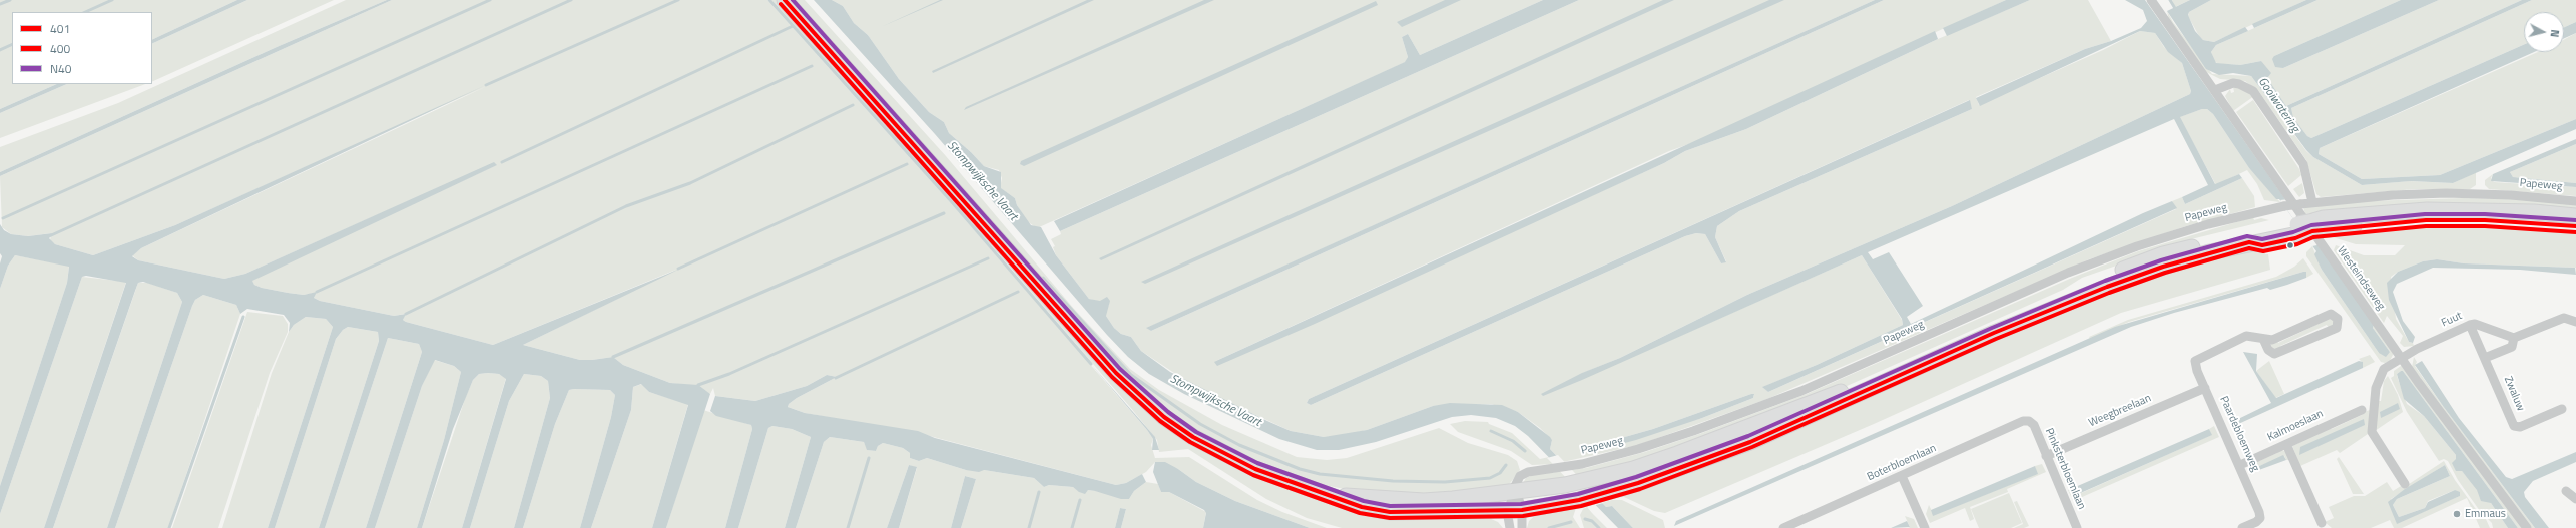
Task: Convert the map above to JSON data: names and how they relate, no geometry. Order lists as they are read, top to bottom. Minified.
{"streets":{"street":["Papeweg","Westeindseweg","Fuut","Zwaluw","Weegbreelaan","Kalmoeslaan","Paardebloemweg","Boterbloemlaan","Pinksterbloemlaan"]},"crossings":[["Westeindseweg","Fuut"],["Fuut","Zwaluw"],["Weegbreelaan","Paardebloemweg"],["Weegbreelaan","Pinksterbloemlaan"],["Kalmoeslaan","Paardebloemweg"],["Boterbloemlaan","Pinksterbloemlaan"]],"water":["Gooiwatering","Stompwijksche Vaart"],"places":["Emmaus"],"lines":["transit line 401","transit line N40","transit line 400"],"legend":["401","400","N40"],"north":"right"}
